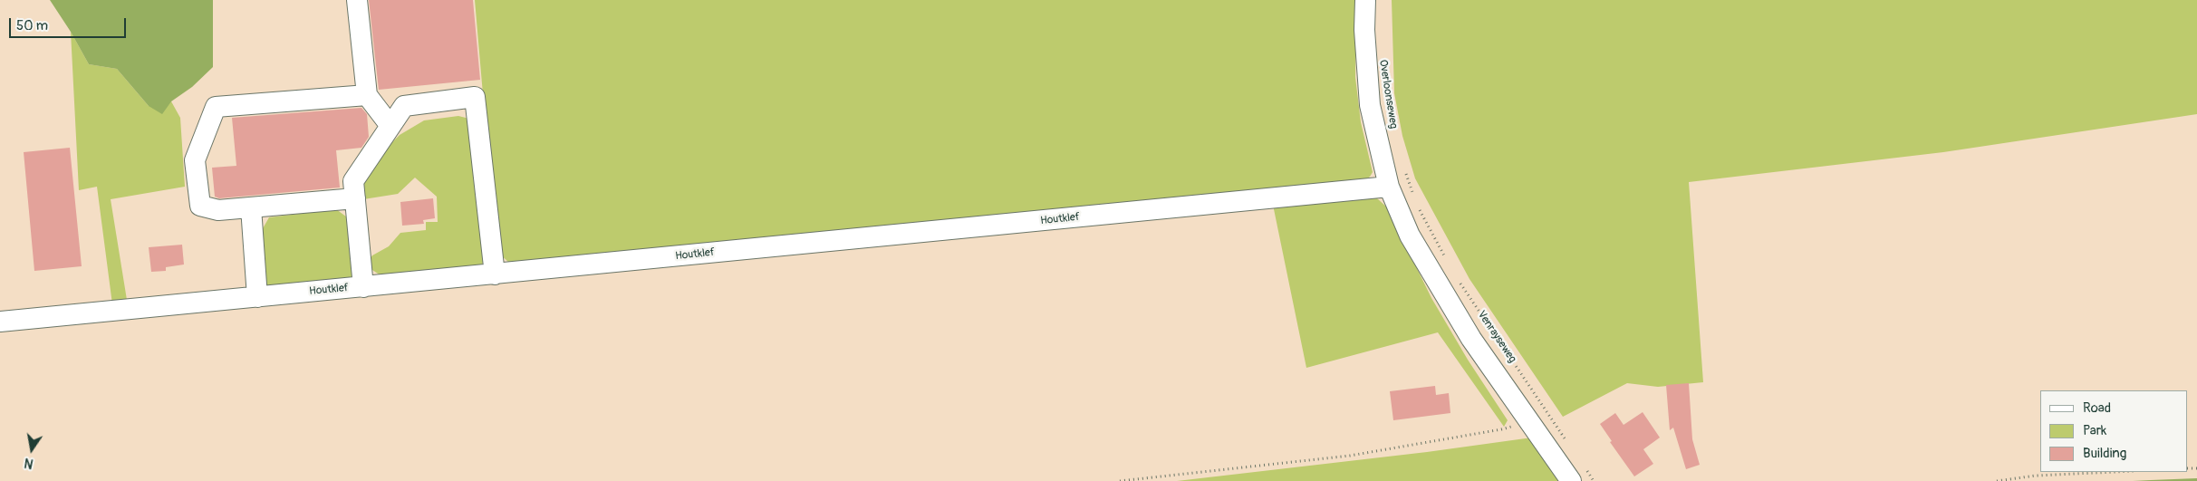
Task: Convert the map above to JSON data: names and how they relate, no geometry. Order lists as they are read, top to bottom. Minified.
{"streets":{"street":["Overloonseweg","Houtklef","Venrayseweg"]},"crossings":[["Overloonseweg","Houtklef"],["Overloonseweg","Venrayseweg"],["Houtklef","Venrayseweg"]],"legend":["Road","Park","Building"],"scale_bar":"50 m","north":"bottom"}
